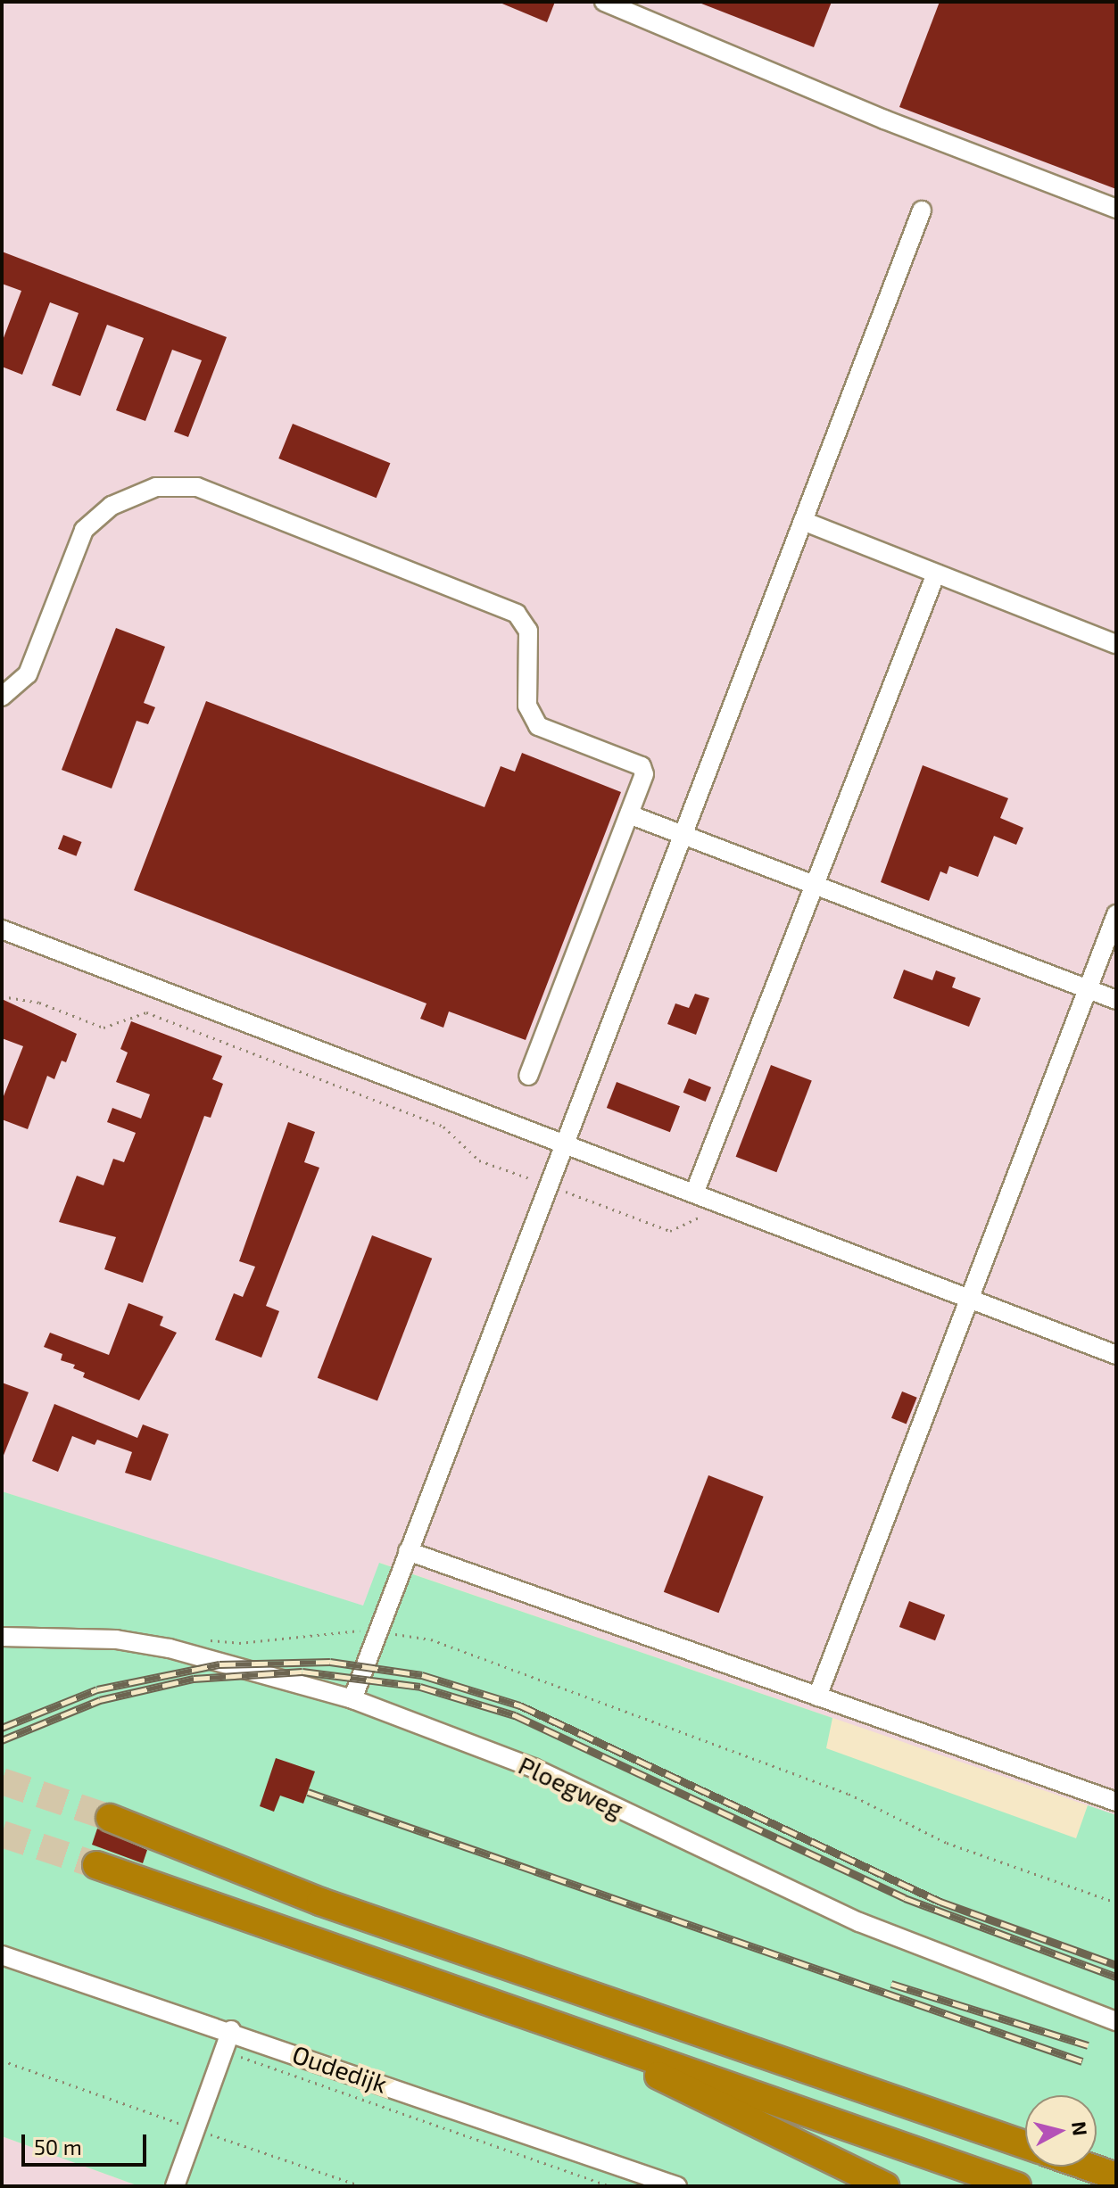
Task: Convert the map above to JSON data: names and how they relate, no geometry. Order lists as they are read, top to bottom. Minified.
{"streets":{"street":["Ploegweg","Oudedijk"]},"scale_bar":"50 m","north":"right"}
